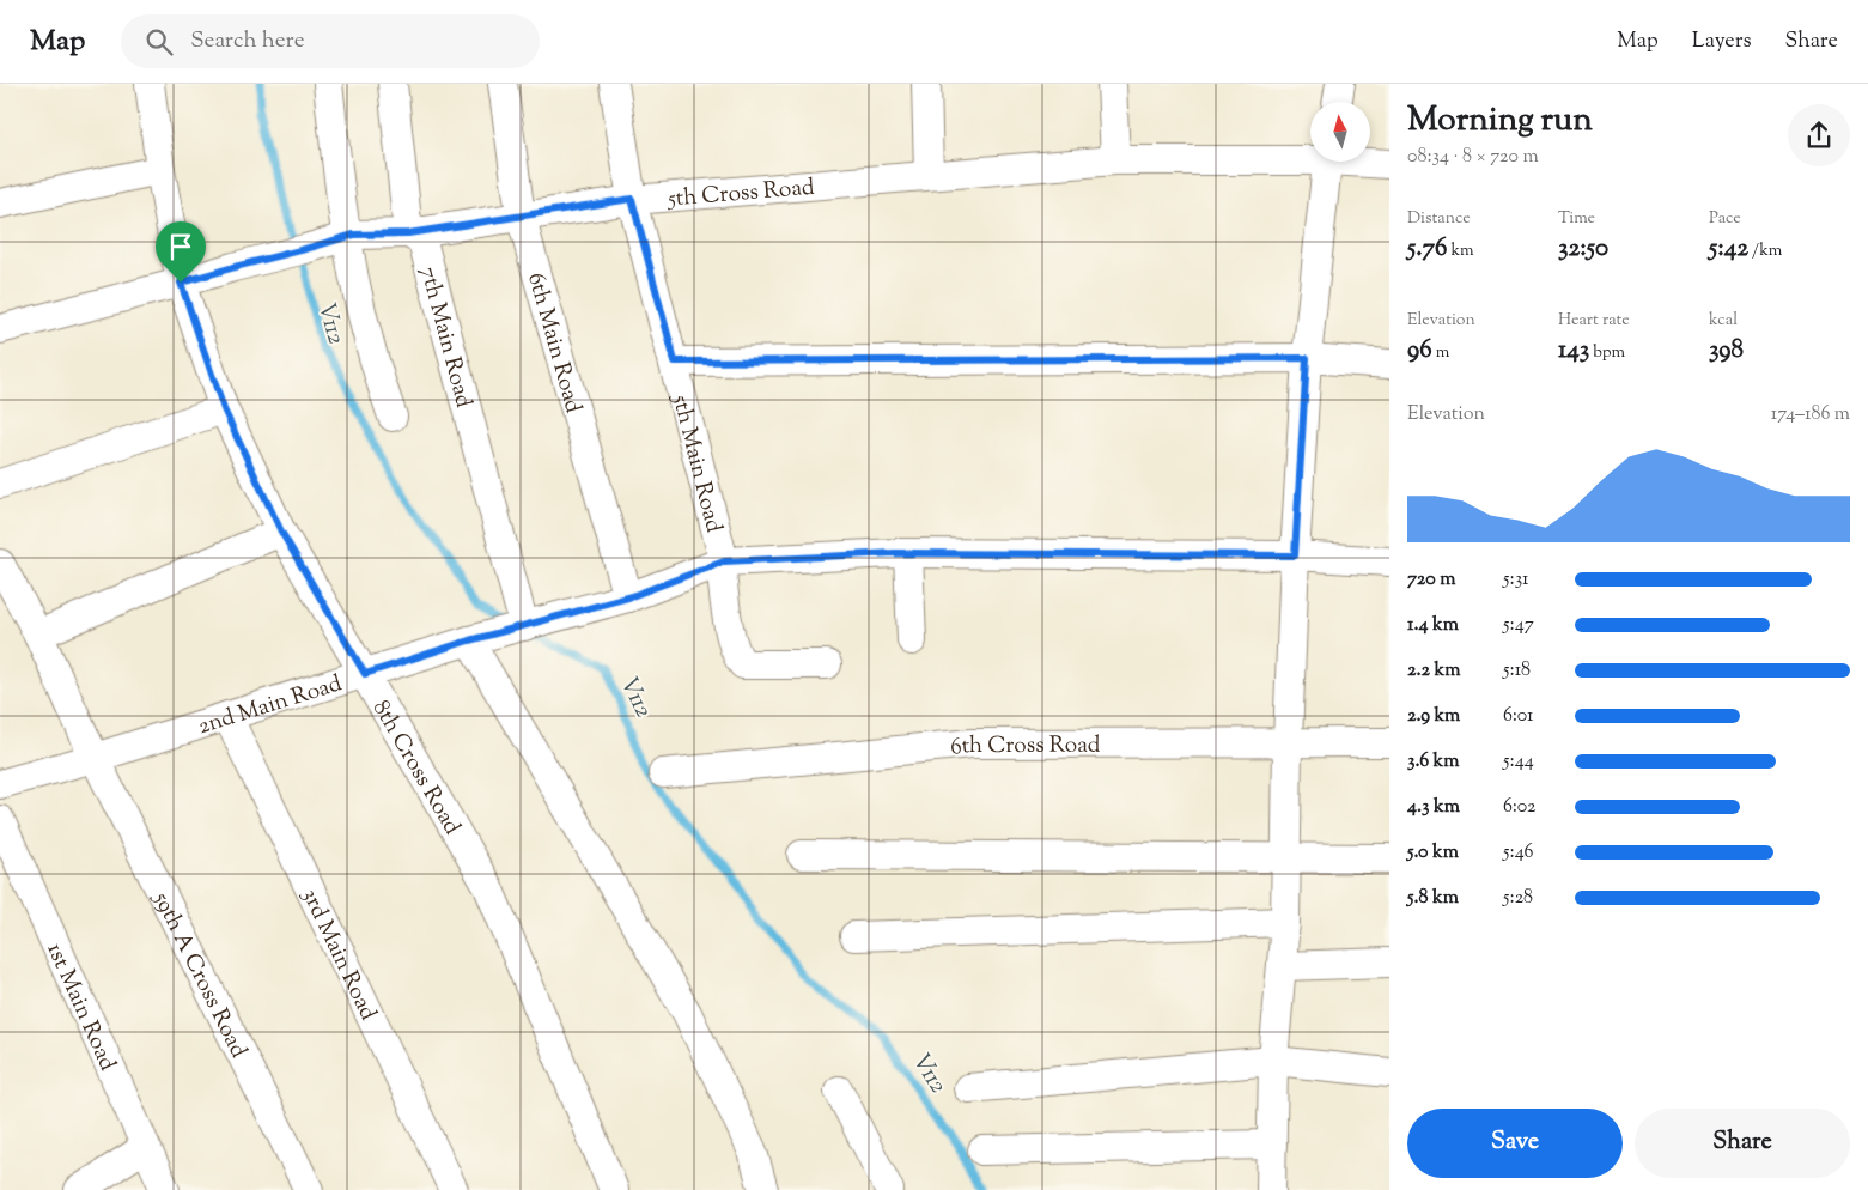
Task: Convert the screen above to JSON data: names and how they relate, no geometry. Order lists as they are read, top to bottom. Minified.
{"streets":{"street":["5th Cross Road","7th Main Road","6th Main Road","5th Main Road","2nd Main Road","6th Cross Road","8th Cross Road","3rd Main Road","59th A Cross Road","1st Main Road"]},"crossings":[["5th Cross Road","7th Main Road"],["5th Cross Road","6th Main Road"],["5th Cross Road","5th Main Road"],["5th Cross Road","8th Cross Road"],["7th Main Road","2nd Main Road"],["6th Main Road","2nd Main Road"],["5th Main Road","2nd Main Road"],["2nd Main Road","8th Cross Road"],["2nd Main Road","3rd Main Road"],["2nd Main Road","59th A Cross Road"]],"water":["V112"],"north":"top","page":{"header":"Map","search":"Search here","nav":["Map","Layers","Share"],"heading":["Morning run","08:34 · 8 × 720 m"],"stats":[["Distance","5.76 km"],["Time","32:50"],["Pace","5:42 /km"],["Elevation","96 m"],["Heart rate","143 bpm"],["kcal","398"]],"chart":["Elevation","174–186 m"],"list":[{"name":"720 m","note":"5:31"},{"name":"1.4 km","note":"5:47"},{"name":"2.2 km","note":"5:18"},{"name":"2.9 km","note":"6:01"},{"name":"3.6 km","note":"5:44"},{"name":"4.3 km","note":"6:02"},{"name":"5.0 km","note":"5:46"},{"name":"5.8 km","note":"5:28"}],"buttons":["Save","Share"]}}
